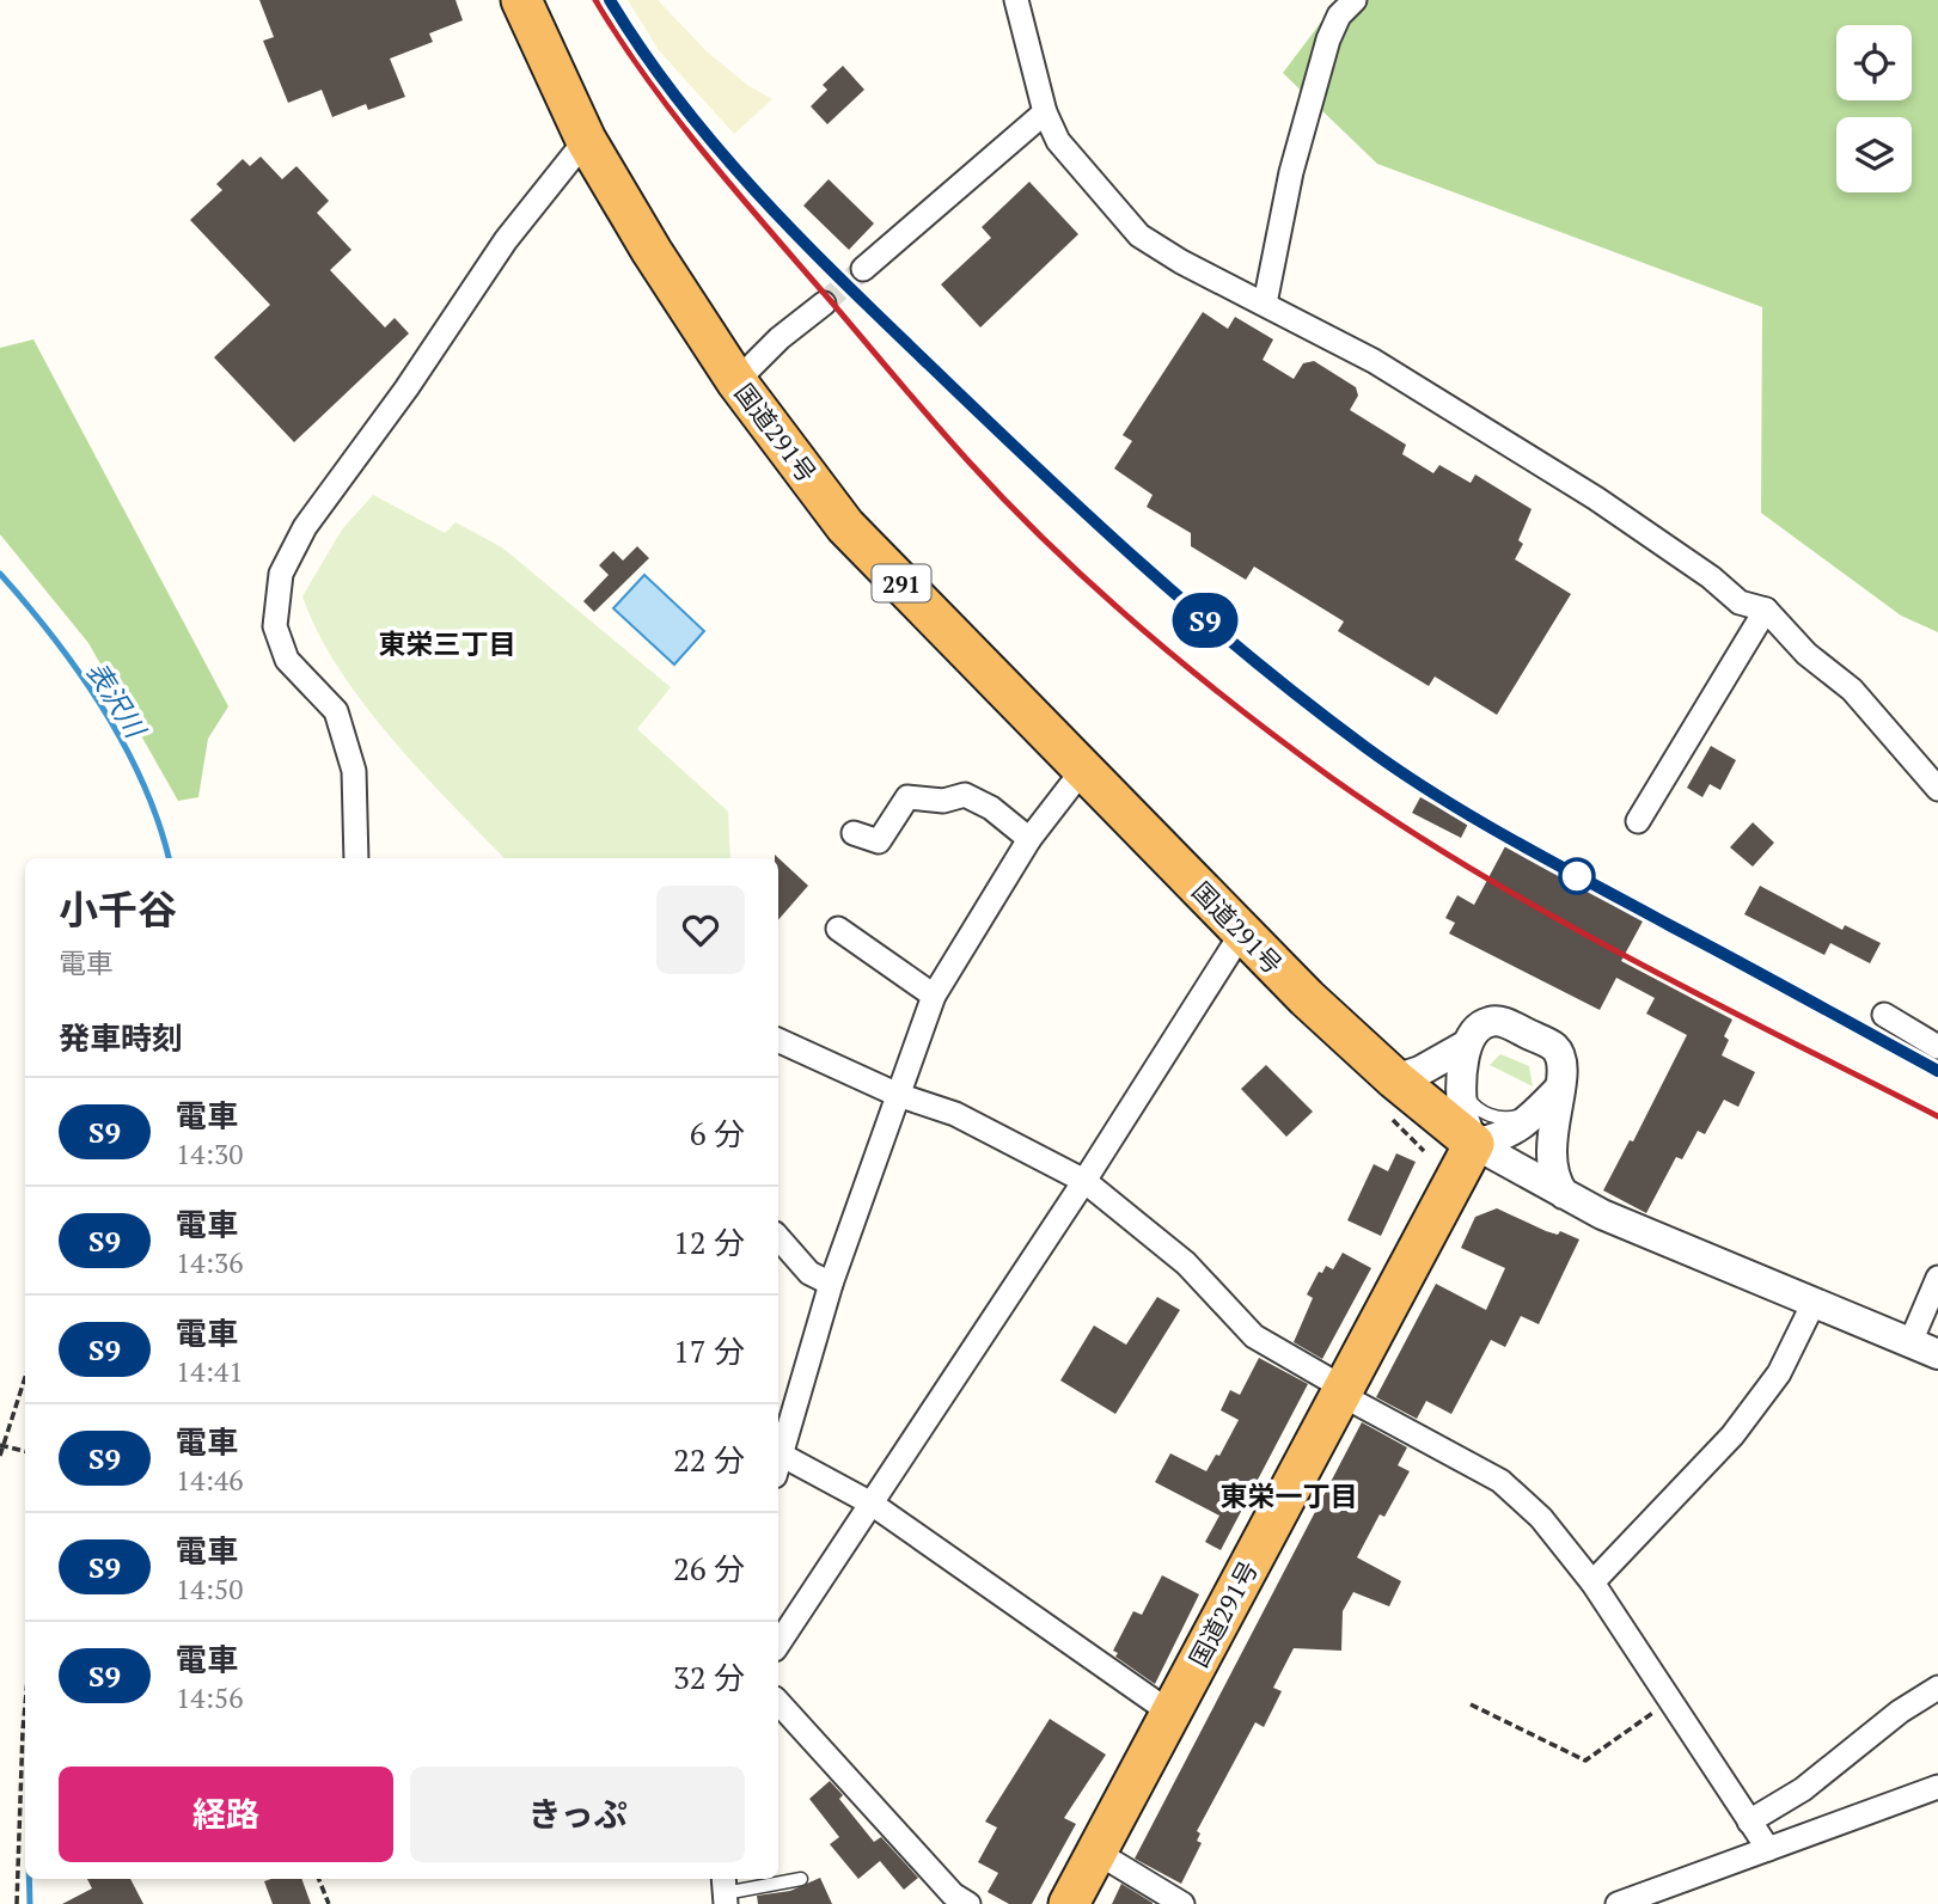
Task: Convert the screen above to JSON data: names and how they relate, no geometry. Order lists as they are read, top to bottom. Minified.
{"streets":{"highway":["国道291号","291"]},"districts":["東栄三丁目","東栄一丁目"],"water":["表沢川"],"page":{"on_map":"S9","heading":[["小千谷","電車"],"発車時刻"],"list":[{"mark":"S9","name":"電車","note":"14:30","value":"6 分"},{"mark":"S9","name":"電車","note":"14:36","value":"12 分"},{"mark":"S9","name":"電車","note":"14:41","value":"17 分"},{"mark":"S9","name":"電車","note":"14:46","value":"22 分"},{"mark":"S9","name":"電車","note":"14:50","value":"26 分"},{"mark":"S9","name":"電車","note":"14:56","value":"32 分"}],"buttons":["経路","きっぷ"]}}
